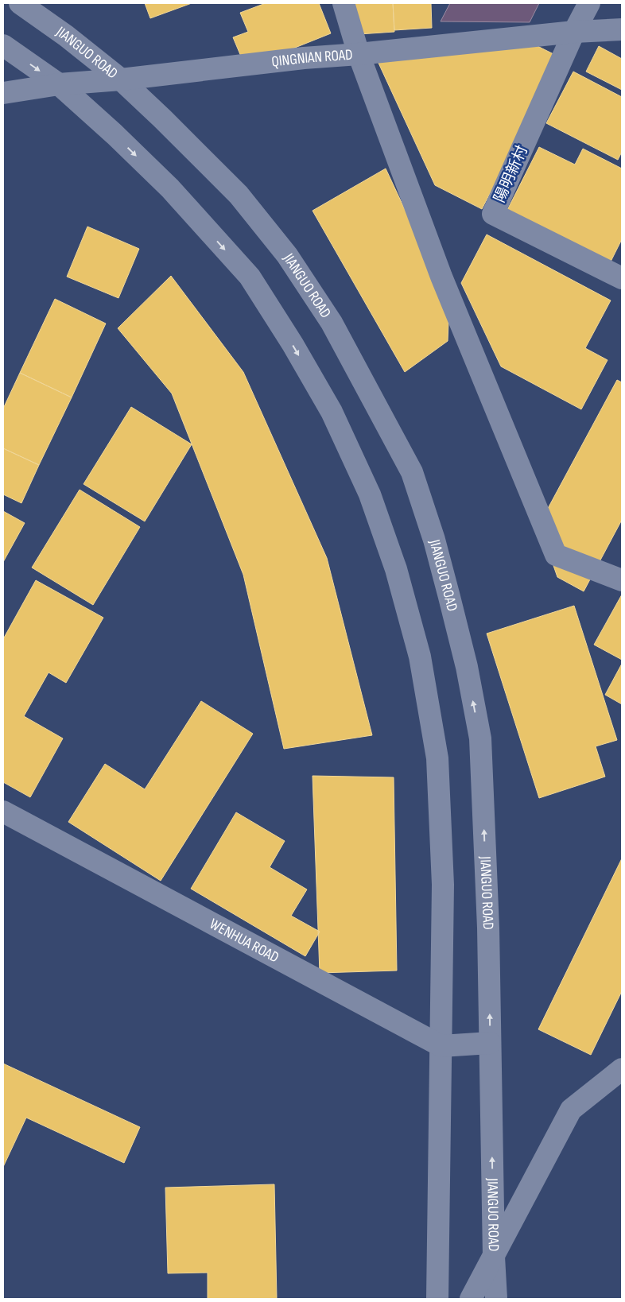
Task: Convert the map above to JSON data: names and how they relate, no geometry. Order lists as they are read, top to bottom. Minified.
{"streets":{"street":["JIANGUO ROAD","QINGNIAN ROAD","陽明新村","WENHUA ROAD"]},"crossings":[["JIANGUO ROAD","QINGNIAN ROAD"],["QINGNIAN ROAD","陽明新村"]]}
